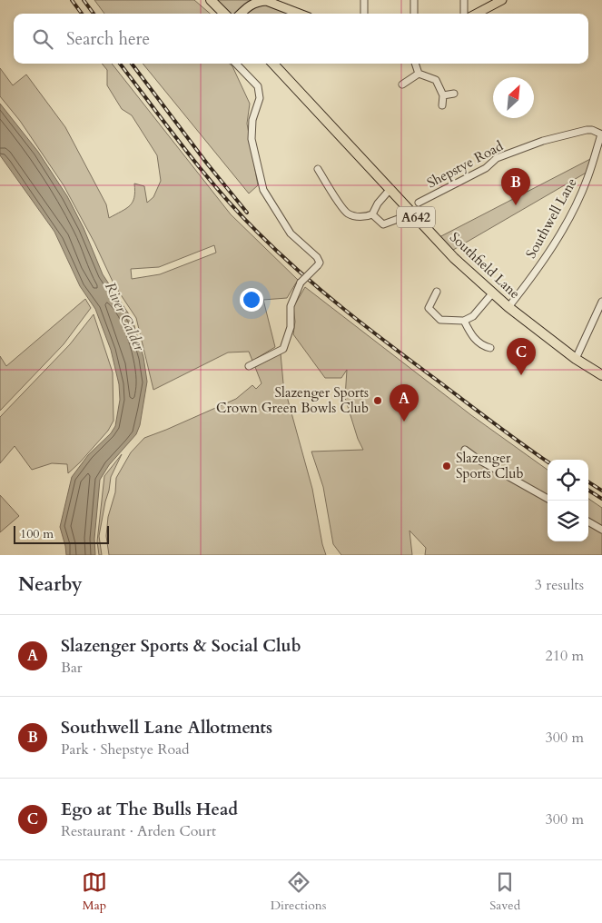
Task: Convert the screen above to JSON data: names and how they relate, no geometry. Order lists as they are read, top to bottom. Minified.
{"streets":{"highway":["A642","Southfield Lane"],"street":["Shepstye Road","Southwell Lane"]},"crossings":[["Shepstye Road","Southwell Lane"],["Southwell Lane","Southfield Lane"]],"water":["River Calder"],"places":["Slazenger Sports Crown Green Bowls Club","Slazenger Sports Club"],"scale_bar":"100 m","north":"top right","page":{"search":"Search here","pins":["B","C","A"],"scale":"100 m","heading":["Nearby","3 results"],"list":[{"mark":"A","name":"Slazenger Sports & Social Club","note":"Bar","value":"210 m"},{"mark":"B","name":"Southwell Lane Allotments","note":"Park · Shepstye Road","value":"300 m"},{"mark":"C","name":"Ego at The Bulls Head","note":"Restaurant · Arden Court","value":"300 m"}],"nav":["Map","Directions","Saved"]}}
